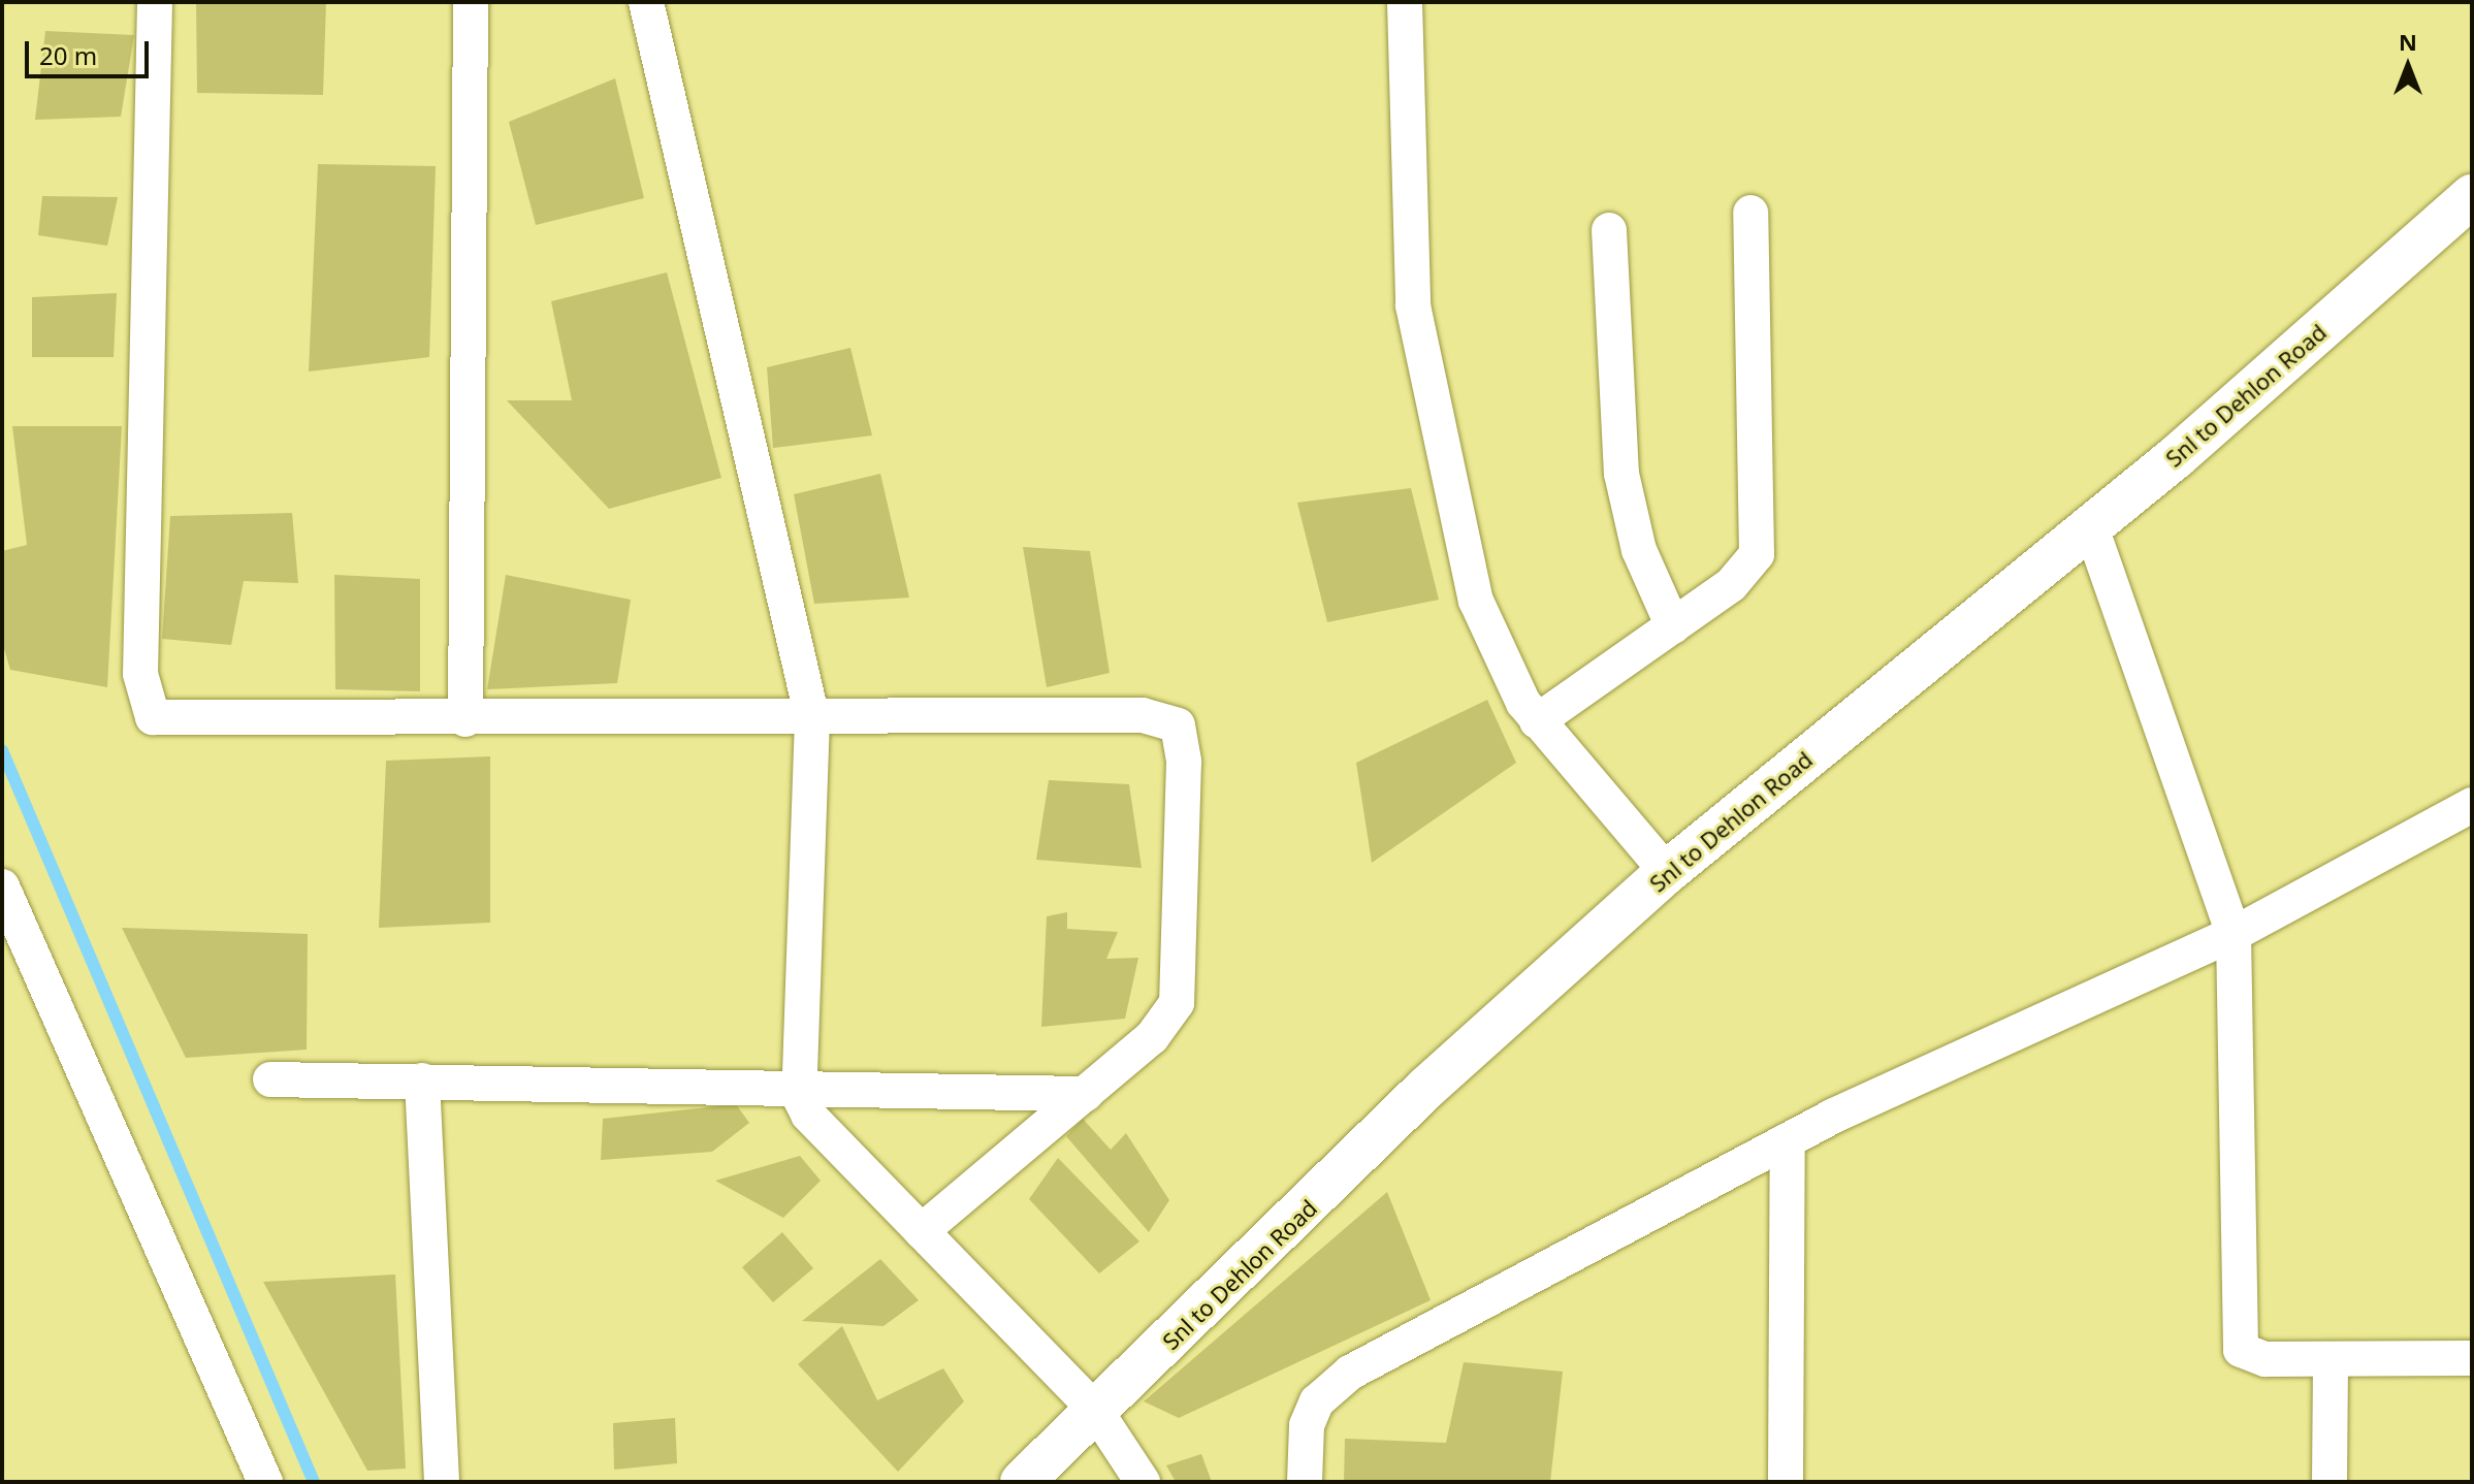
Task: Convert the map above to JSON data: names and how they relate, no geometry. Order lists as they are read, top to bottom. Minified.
{"streets":{"street":["Snl to Dehlon Road"]},"scale_bar":"20 m","north":"top"}
